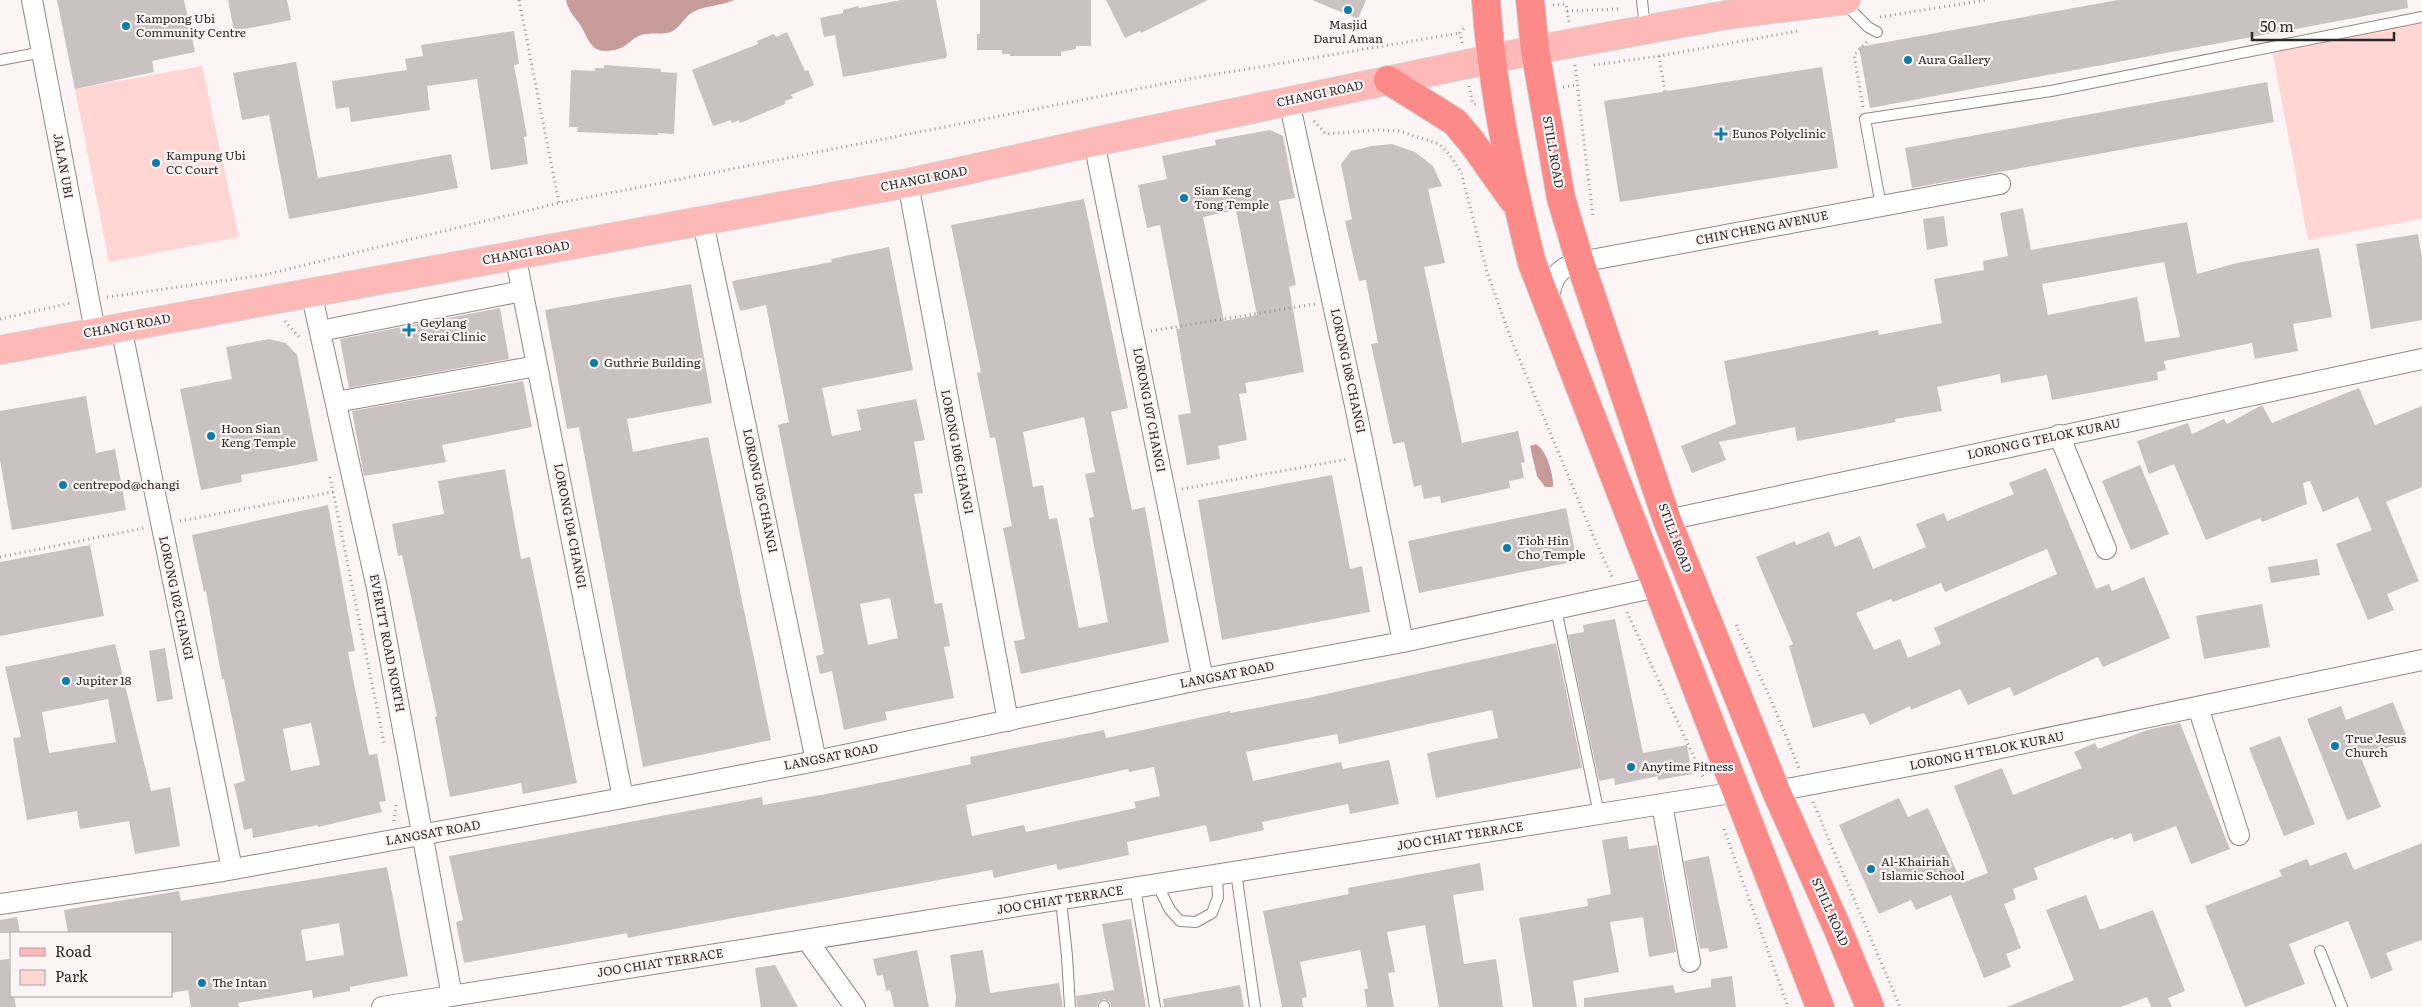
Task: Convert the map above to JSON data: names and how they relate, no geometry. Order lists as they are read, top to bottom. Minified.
{"streets":{"highway":["STILL ROAD"],"main road":["CHANGI ROAD"],"street":["JALAN UBI","CHIN CHENG AVENUE","LORONG 108 CHANGI","LORONG 107 CHANGI","LORONG G TELOK KURAU","LORONG 106 CHANGI","LORONG 105 CHANGI","LORONG 104 CHANGI","LORONG 102 CHANGI","EVERITT ROAD NORTH","LANGSAT ROAD","LORONG H TELOK KURAU","JOO CHIAT TERRACE"]},"crossings":[["CHANGI ROAD","STILL ROAD"],["CHANGI ROAD","JALAN UBI"],["CHANGI ROAD","LORONG 108 CHANGI"],["CHANGI ROAD","LORONG 107 CHANGI"],["CHANGI ROAD","LORONG 106 CHANGI"],["CHANGI ROAD","LORONG 105 CHANGI"],["CHANGI ROAD","LORONG 104 CHANGI"],["CHANGI ROAD","LORONG 102 CHANGI"],["CHANGI ROAD","EVERITT ROAD NORTH"],["STILL ROAD","CHIN CHENG AVENUE"],["STILL ROAD","LORONG G TELOK KURAU"],["STILL ROAD","LORONG H TELOK KURAU"],["JALAN UBI","LORONG 102 CHANGI"],["LORONG 108 CHANGI","LANGSAT ROAD"],["LORONG 107 CHANGI","LANGSAT ROAD"],["LORONG 106 CHANGI","LANGSAT ROAD"],["LORONG 105 CHANGI","LANGSAT ROAD"],["LORONG 104 CHANGI","LANGSAT ROAD"],["LORONG 102 CHANGI","LANGSAT ROAD"],["EVERITT ROAD NORTH","LANGSAT ROAD"],["EVERITT ROAD NORTH","JOO CHIAT TERRACE"]],"places":{"other":["Masjid Darul Aman","Kampong Ubi Community Centre","Aura Gallery","Kampung Ubi CC Court","Sian Keng Tong Temple","Guthrie Building","Hoon Sian Keng Temple","centrepod@changi","Tioh Hin Cho Temple","Jupiter 18","True Jesus Church","Anytime Fitness","Al-Khairiah Islamic School","The Intan"],"health":["Eunos Polyclinic","Geylang Serai Clinic"]},"legend":["Road","Park"],"scale_bar":"50 m"}
